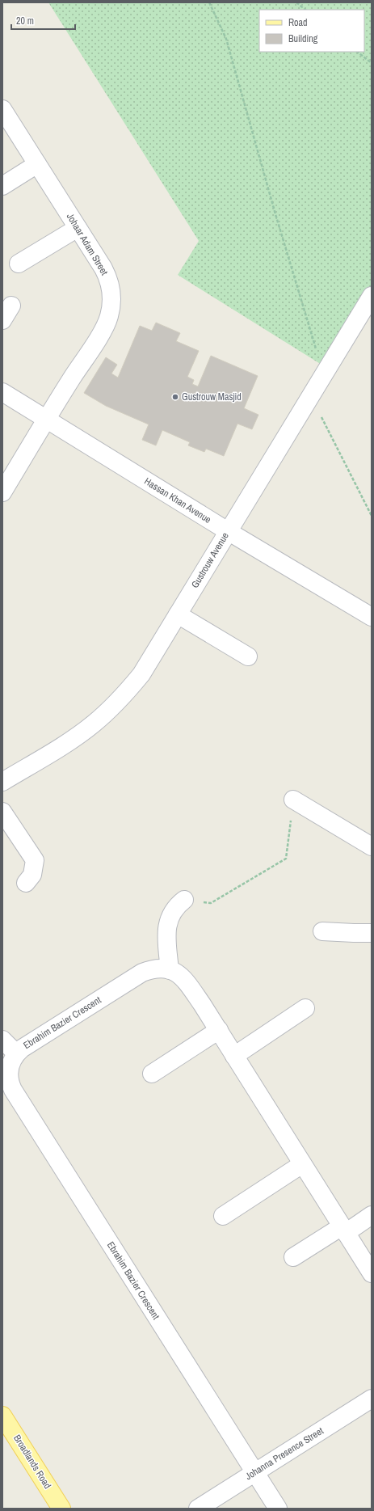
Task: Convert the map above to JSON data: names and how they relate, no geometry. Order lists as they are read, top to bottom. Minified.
{"streets":{"main road":["Broadlands Road"],"street":["Johaar Adam Street","Hassan Khan Avenue","Gustrouw Avenue","Ebrahim Bazier Crescent","Johanna Presence Street"]},"crossings":[["Johaar Adam Street","Hassan Khan Avenue"],["Hassan Khan Avenue","Gustrouw Avenue"],["Ebrahim Bazier Crescent","Johanna Presence Street"]],"places":["Gustrouw Masjid"],"legend":["Road","Building"],"scale_bar":"20 m"}
